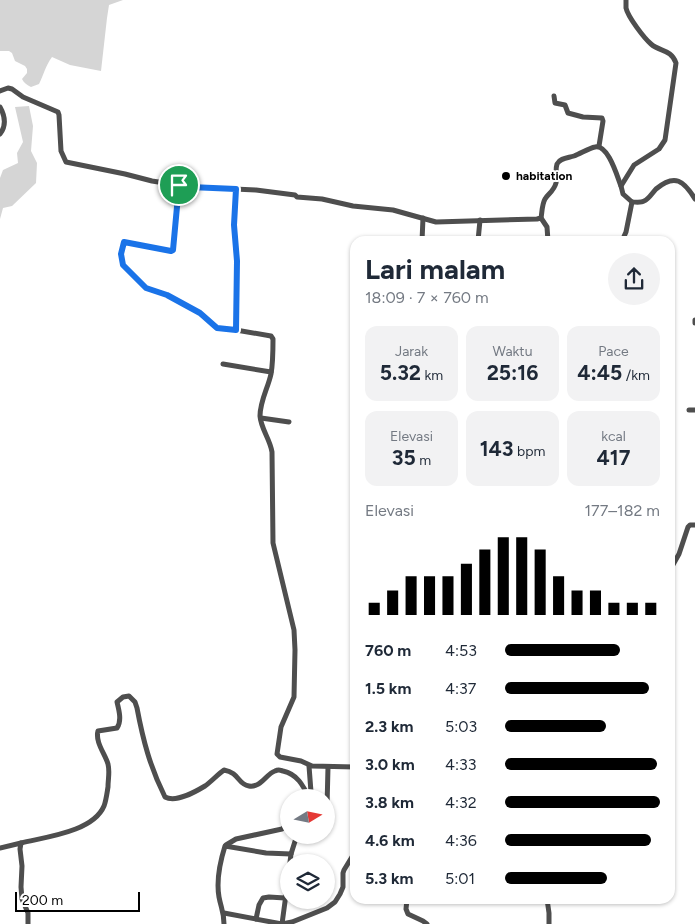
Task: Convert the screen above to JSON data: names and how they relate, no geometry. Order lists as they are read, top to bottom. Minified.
{"places":["habitation"],"scale_bar":"200 m","north":"right","page":{"heading":["Lari malam","18:09 · 7 × 760 m"],"stats":[["Jarak","5.32 km"],["Waktu","25:16"],["Pace","4:45 /km"],["Elevasi","35 m"],["143 bpm"],["kcal","417"]],"chart":["Elevasi","177–182 m"],"list":[{"name":"760 m","note":"4:53"},{"name":"1.5 km","note":"4:37"},{"name":"2.3 km","note":"5:03"},{"name":"3.0 km","note":"4:33"},{"name":"3.8 km","note":"4:32"},{"name":"4.6 km","note":"4:36"},{"name":"5.3 km","note":"5:01"}],"scale":"200 m"}}
